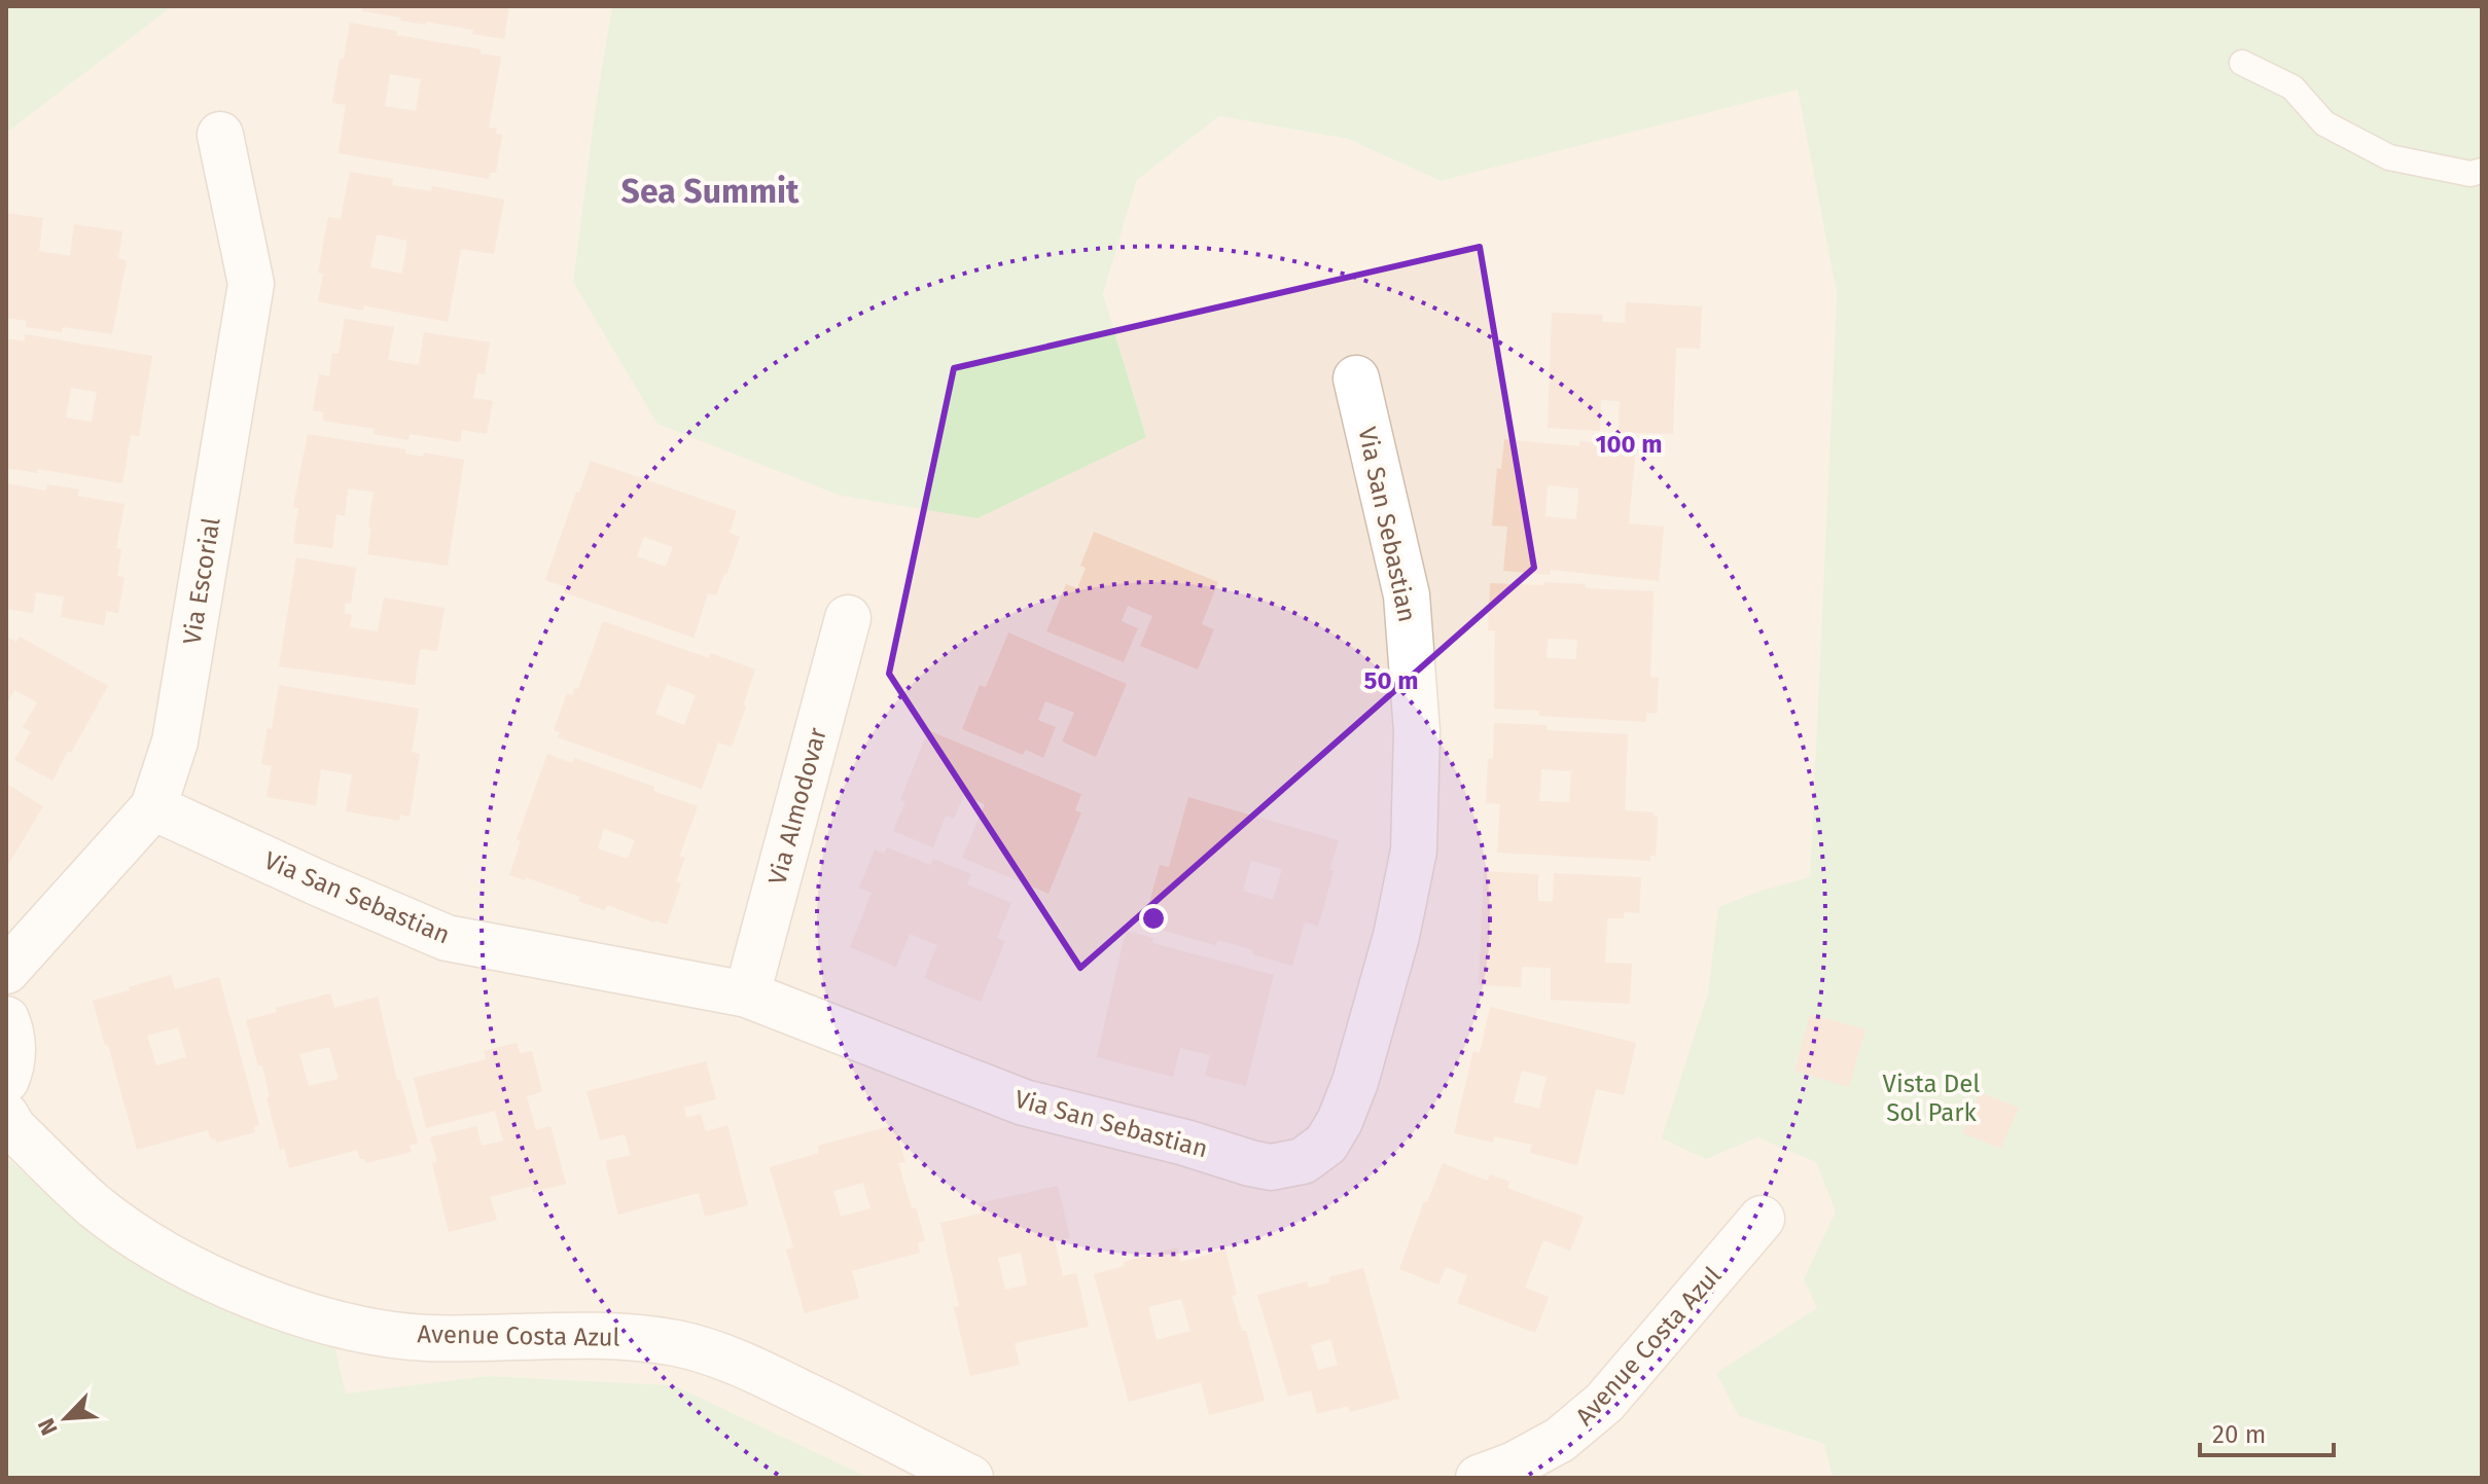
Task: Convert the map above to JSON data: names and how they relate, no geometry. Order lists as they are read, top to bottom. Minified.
{"streets":{"street":["Via San Sebastian","Via Escorial","Via Almodovar","Avenue Costa Azul"]},"crossings":[["Via San Sebastian","Via Escorial"],["Via San Sebastian","Via Almodovar"]],"districts":["Sea Summit"],"parks":["Vista Del Sol Park"],"scale_bar":"20 m","north":"bottom left","rings":["100 m","50 m"]}
